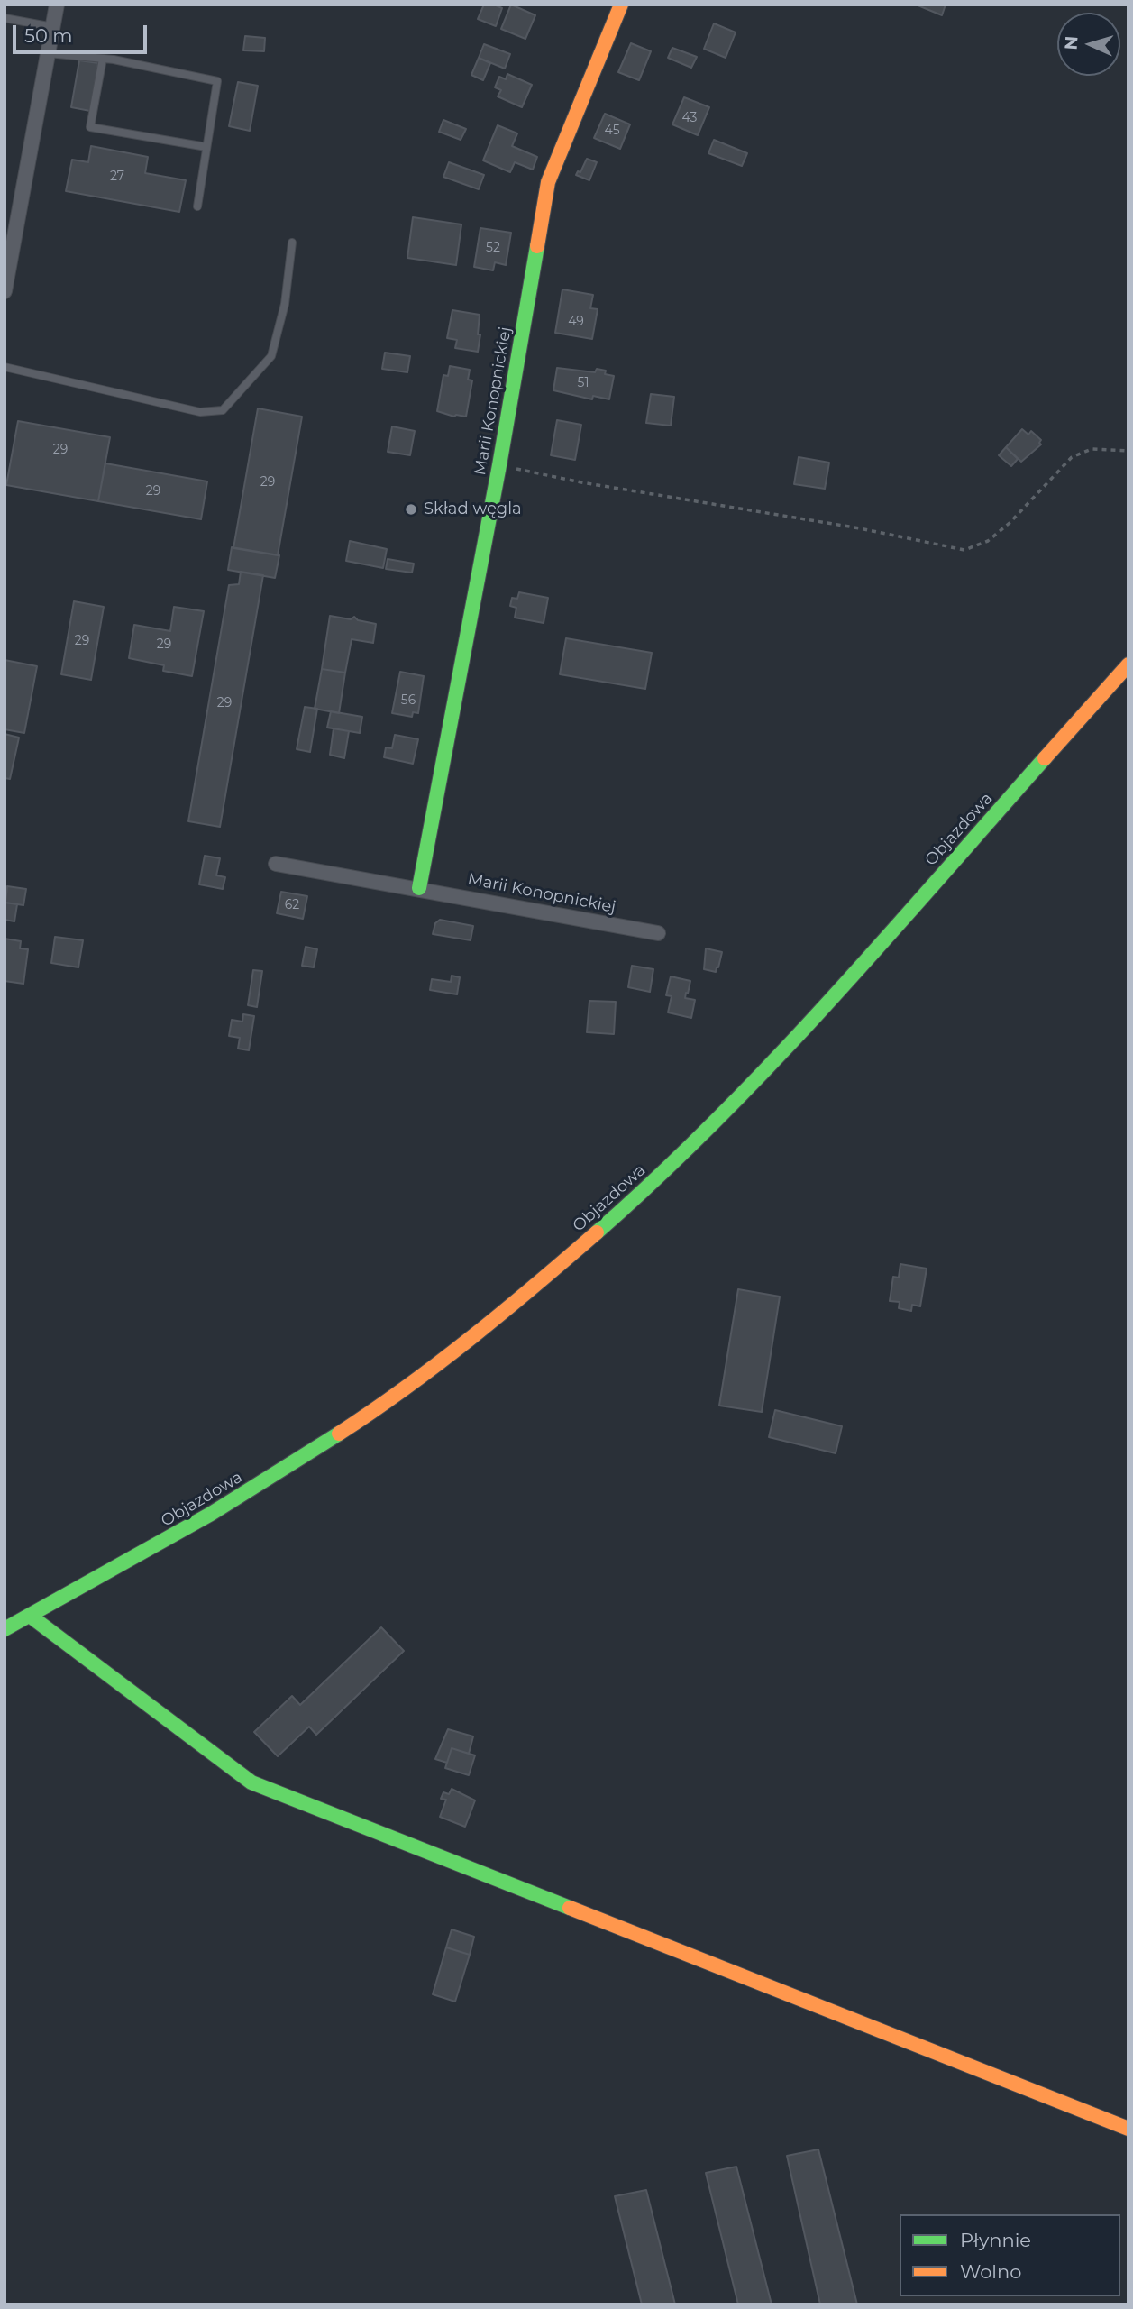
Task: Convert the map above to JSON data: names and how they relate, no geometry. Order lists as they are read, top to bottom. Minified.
{"streets":{"street":["Marii Konopnickiej","Objazdowa"]},"places":["Skład węgla"],"house_numbers":["43","45","27","52","49","51","29","29","29","29","29","56","29","62"],"legend":["Płynnie","Wolno"],"scale_bar":"50 m","north":"left"}
